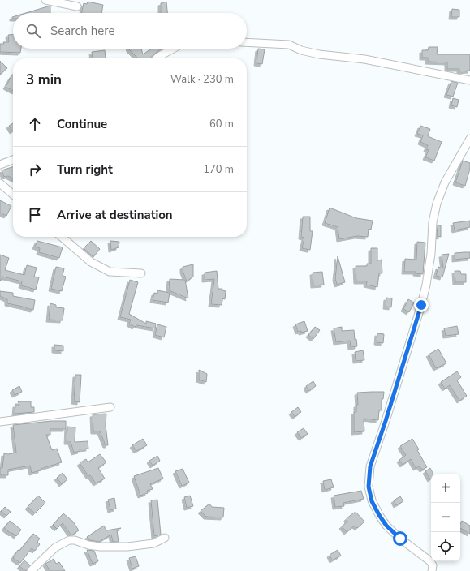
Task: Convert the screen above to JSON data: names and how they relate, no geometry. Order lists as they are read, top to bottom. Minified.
{"page":{"search":"Search here","heading":["3 min","Walk · 230 m"],"list":[["Continue","60 m"],["Turn right","170 m"],"Arrive at destination"],"map_buttons":["+","−"]}}
